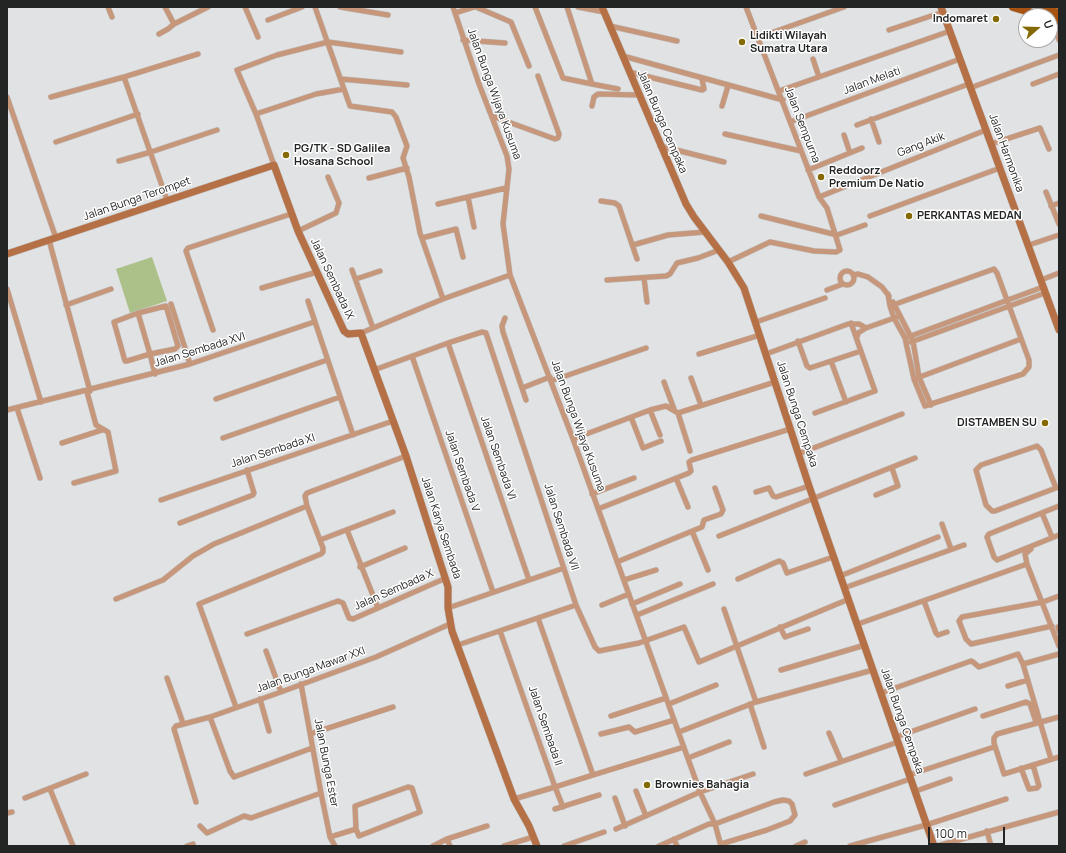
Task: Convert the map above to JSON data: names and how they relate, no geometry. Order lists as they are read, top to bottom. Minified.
{"streets":{"street":["Jalan Melati","Jalan Bunga Wijaya Kusuma","Jalan Bunga Cempaka","Jalan Sempurna","Gang Akik","Jalan Harmonika","Jalan Bunga Terompet","Jalan Sembada IX","Jalan Sembada XVI","Jalan Sembada XI","Jalan Sembada VI","Jalan Sembada V","Jalan Sembada VII","Jalan Karya Sembada","Jalan Sembada X","Jalan Bunga Mawar XXI","Jalan Sembada II","Jalan Bunga Ester"]},"crossings":[["Jalan Melati","Jalan Sempurna"],["Jalan Melati","Jalan Harmonika"],["Jalan Bunga Wijaya Kusuma","Jalan Sembada VII"],["Jalan Bunga Cempaka","Jalan Sempurna"],["Jalan Sempurna","Gang Akik"],["Gang Akik","Jalan Harmonika"],["Jalan Bunga Terompet","Jalan Sembada IX"],["Jalan Sembada IX","Jalan Karya Sembada"],["Jalan Sembada XI","Jalan Karya Sembada"],["Jalan Sembada VI","Jalan Sembada VII"],["Jalan Karya Sembada","Jalan Sembada X"],["Jalan Karya Sembada","Jalan Bunga Mawar XXI"],["Jalan Bunga Mawar XXI","Jalan Bunga Ester"]],"places":["Indomaret","Lidikti Wilayah Sumatra Utara","PG/TK - SD Galilea Hosana School","Reddoorz Premium De Natio","PERKANTAS MEDAN","DISTAMBEN SU","Brownies Bahagia"],"scale_bar":"100 m","north":"right"}
